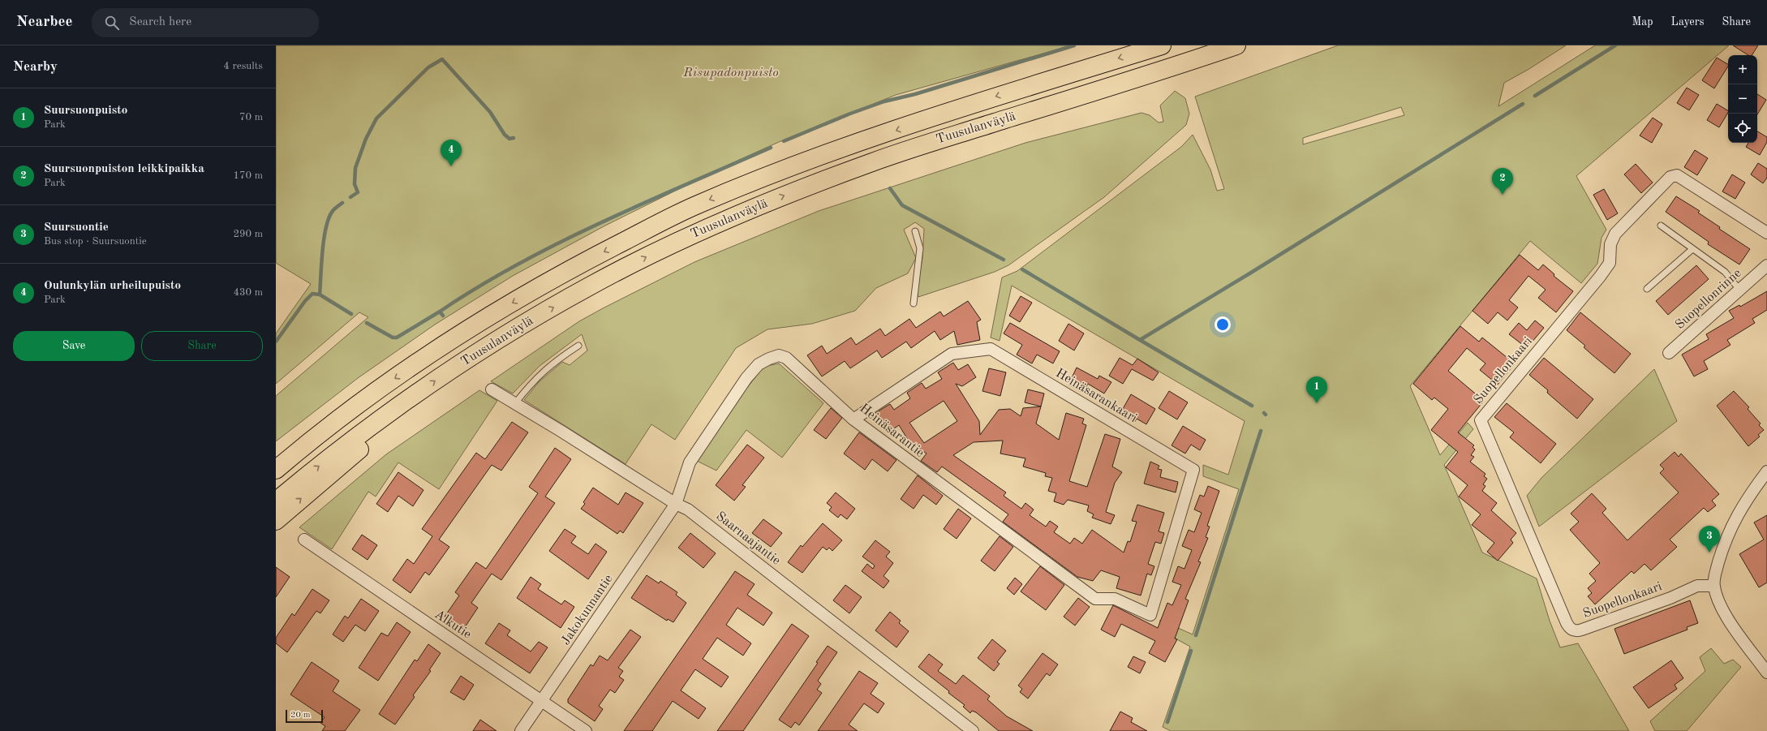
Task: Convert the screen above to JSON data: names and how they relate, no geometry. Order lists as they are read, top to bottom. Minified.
{"streets":{"highway":["Tuusulanväylä"],"street":["Suopellonrinne","Suopellonkaari","Heinäsarankaari","Heinäsarantie","Saarnaajantie","Jakokunnantie","Alkutie"]},"crossings":[["Heinäsarankaari","Heinäsarantie"],["Heinäsarantie","Saarnaajantie"],["Heinäsarantie","Jakokunnantie"],["Saarnaajantie","Jakokunnantie"],["Jakokunnantie","Alkutie"]],"parks":["Risupadonpuisto"],"scale_bar":"20 m","page":{"header":"Nearbee","search":"Search here","nav":["Map","Layers","Share"],"heading":["Nearby","4 results"],"map_buttons":["+","−"],"list":[{"mark":"1","name":"Suursuonpuisto","note":"Park","value":"70 m"},{"mark":"2","name":"Suursuonpuiston leikkipaikka","note":"Park","value":"170 m"},{"mark":"3","name":"Suursuontie","note":"Bus stop · Suursuontie","value":"290 m"},{"mark":"4","name":"Oulunkylän urheilupuisto","note":"Park","value":"430 m"}],"pins":["4","2","1","3"],"buttons":["Save","Share"],"scale":"20 m"}}
